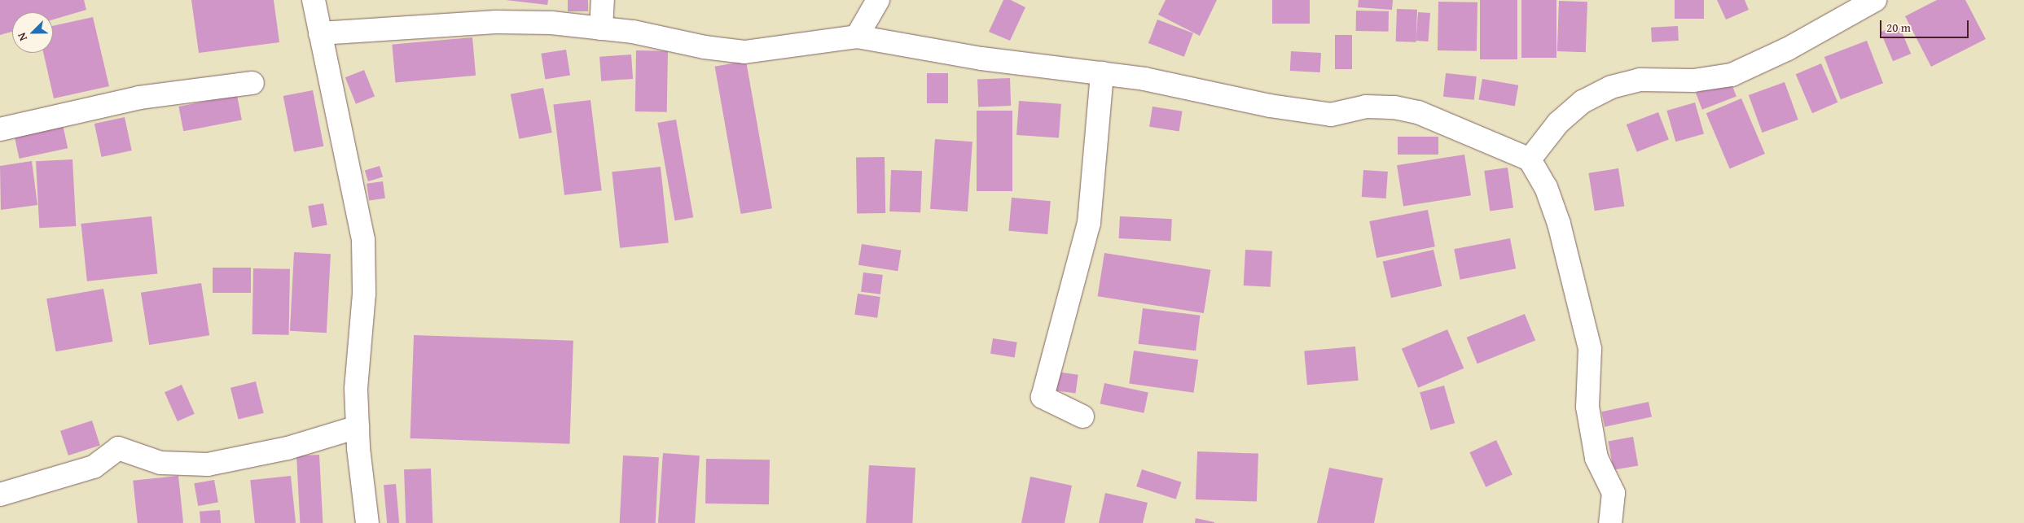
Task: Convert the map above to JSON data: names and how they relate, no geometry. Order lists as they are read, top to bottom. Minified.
{"scale_bar":"20 m","north":"bottom left"}
